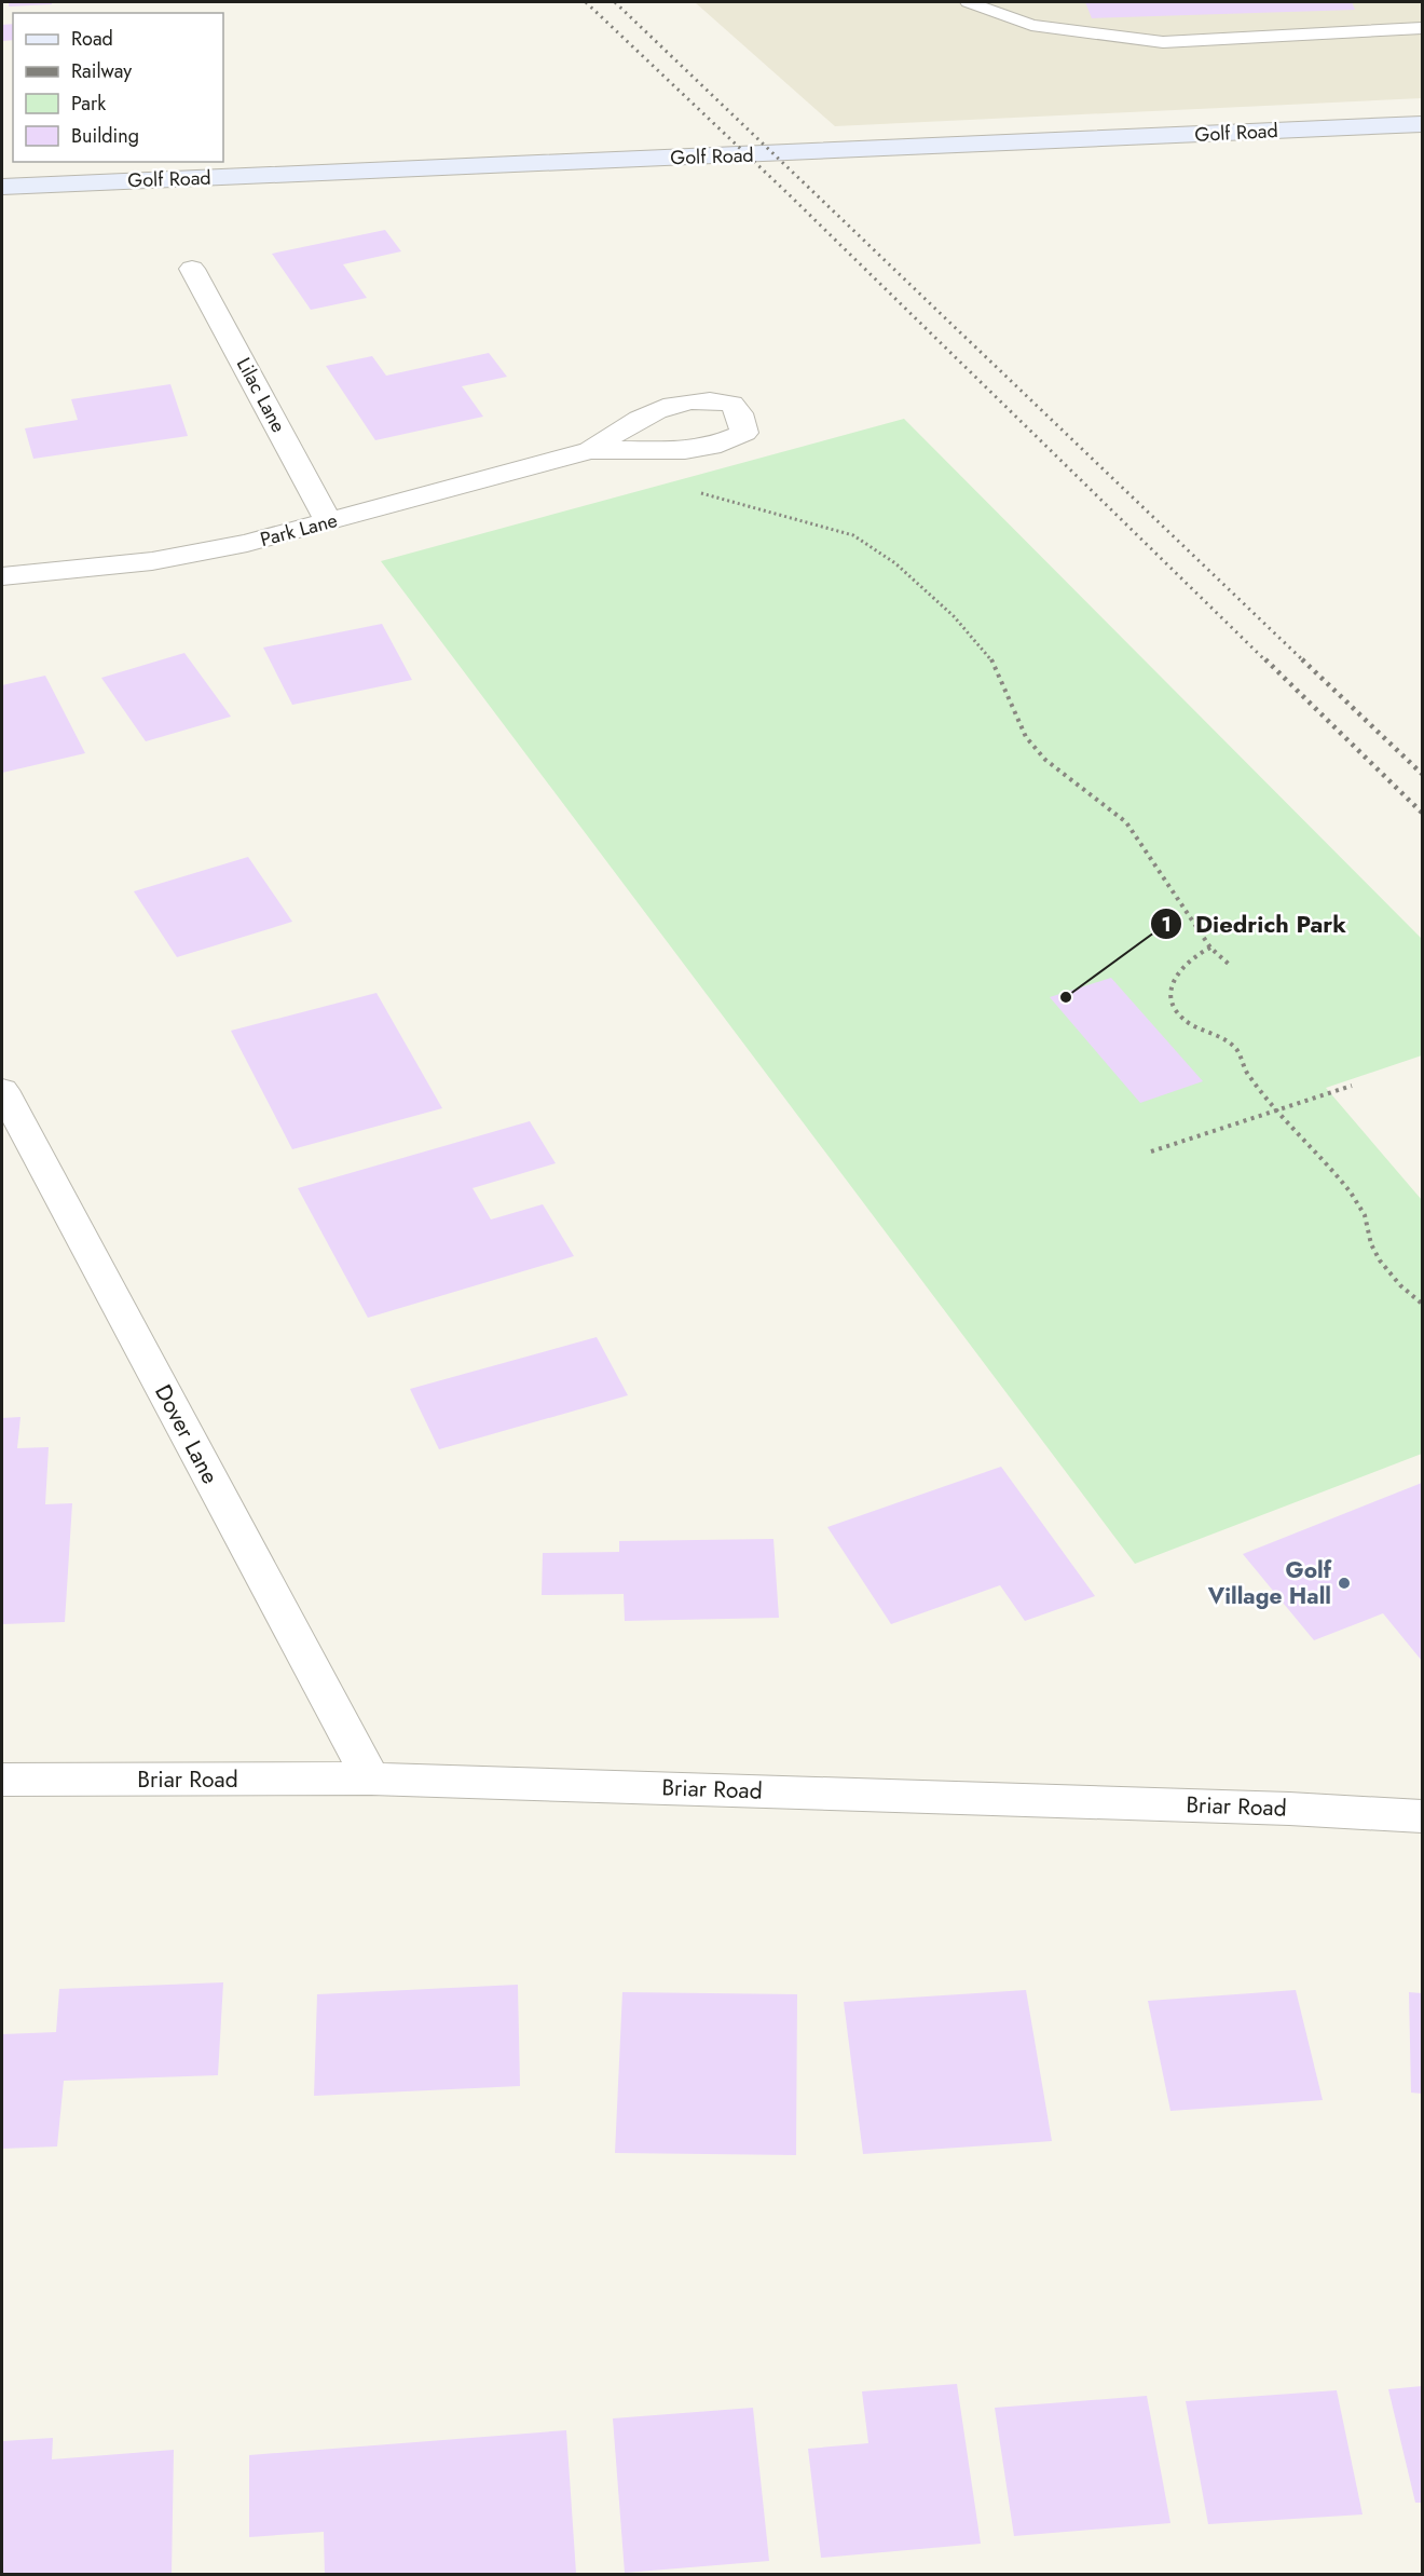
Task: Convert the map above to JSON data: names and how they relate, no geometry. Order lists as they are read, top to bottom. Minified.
{"streets":{"main road":["Golf Road"],"street":["Lilac Lane","Park Lane","Dover Lane","Briar Road"]},"crossings":[["Lilac Lane","Park Lane"],["Dover Lane","Briar Road"]],"places":["Diedrich Park","Golf Village Hall"],"legend":["Road","Railway","Park","Building"]}
